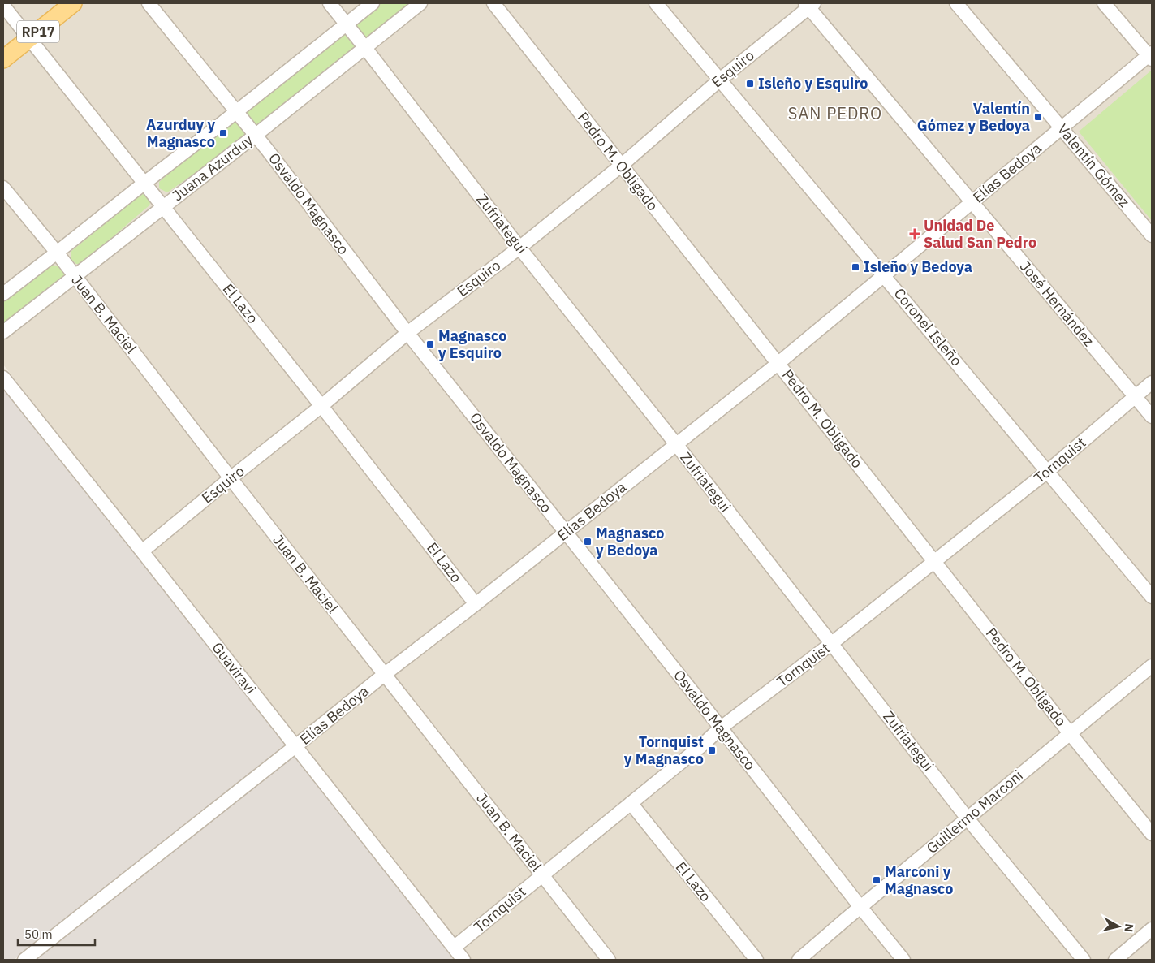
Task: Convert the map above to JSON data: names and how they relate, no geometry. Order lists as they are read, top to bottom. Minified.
{"streets":{"main road":["RP17"],"street":["Esquiro","Pedro M. Obligado","Valentín Gómez","Juana Azurduy","Elías Bedoya","Osvaldo Magnasco","Zufriategui","El Lazo","José Hernández","Juan B. Maciel","Coronel Isleño","Tornquist","Guaviravi","Guillermo Marconi"]},"crossings":[["RP17","El Lazo"],["Esquiro","Pedro M. Obligado"],["Esquiro","Osvaldo Magnasco"],["Esquiro","Zufriategui"],["Esquiro","El Lazo"],["Esquiro","José Hernández"],["Esquiro","Juan B. Maciel"],["Esquiro","Coronel Isleño"],["Esquiro","Guaviravi"],["Pedro M. Obligado","Elías Bedoya"],["Pedro M. Obligado","Tornquist"],["Pedro M. Obligado","Guillermo Marconi"],["Valentín Gómez","Elías Bedoya"],["Juana Azurduy","Osvaldo Magnasco"],["Juana Azurduy","Zufriategui"],["Juana Azurduy","El Lazo"],["Juana Azurduy","Juan B. Maciel"],["Elías Bedoya","Osvaldo Magnasco"],["Elías Bedoya","Zufriategui"],["Elías Bedoya","El Lazo"],["Elías Bedoya","José Hernández"],["Elías Bedoya","Juan B. Maciel"],["Elías Bedoya","Coronel Isleño"],["Elías Bedoya","Guaviravi"],["Osvaldo Magnasco","Tornquist"],["Osvaldo Magnasco","Guillermo Marconi"],["Zufriategui","Tornquist"],["Zufriategui","Guillermo Marconi"],["El Lazo","Tornquist"],["José Hernández","Tornquist"],["Juan B. Maciel","Tornquist"],["Coronel Isleño","Tornquist"],["Tornquist","Guaviravi"]],"districts":["SAN PEDRO"],"places":{"transit":["Isleño y Esquiro","Valentín Gómez y Bedoya","Azurduy y Magnasco","Isleño y Bedoya","Magnasco y Esquiro","Magnasco y Bedoya","Tornquist y Magnasco","Marconi y Magnasco"],"health":["Unidad De Salud San Pedro"]},"scale_bar":"50 m","north":"right"}
